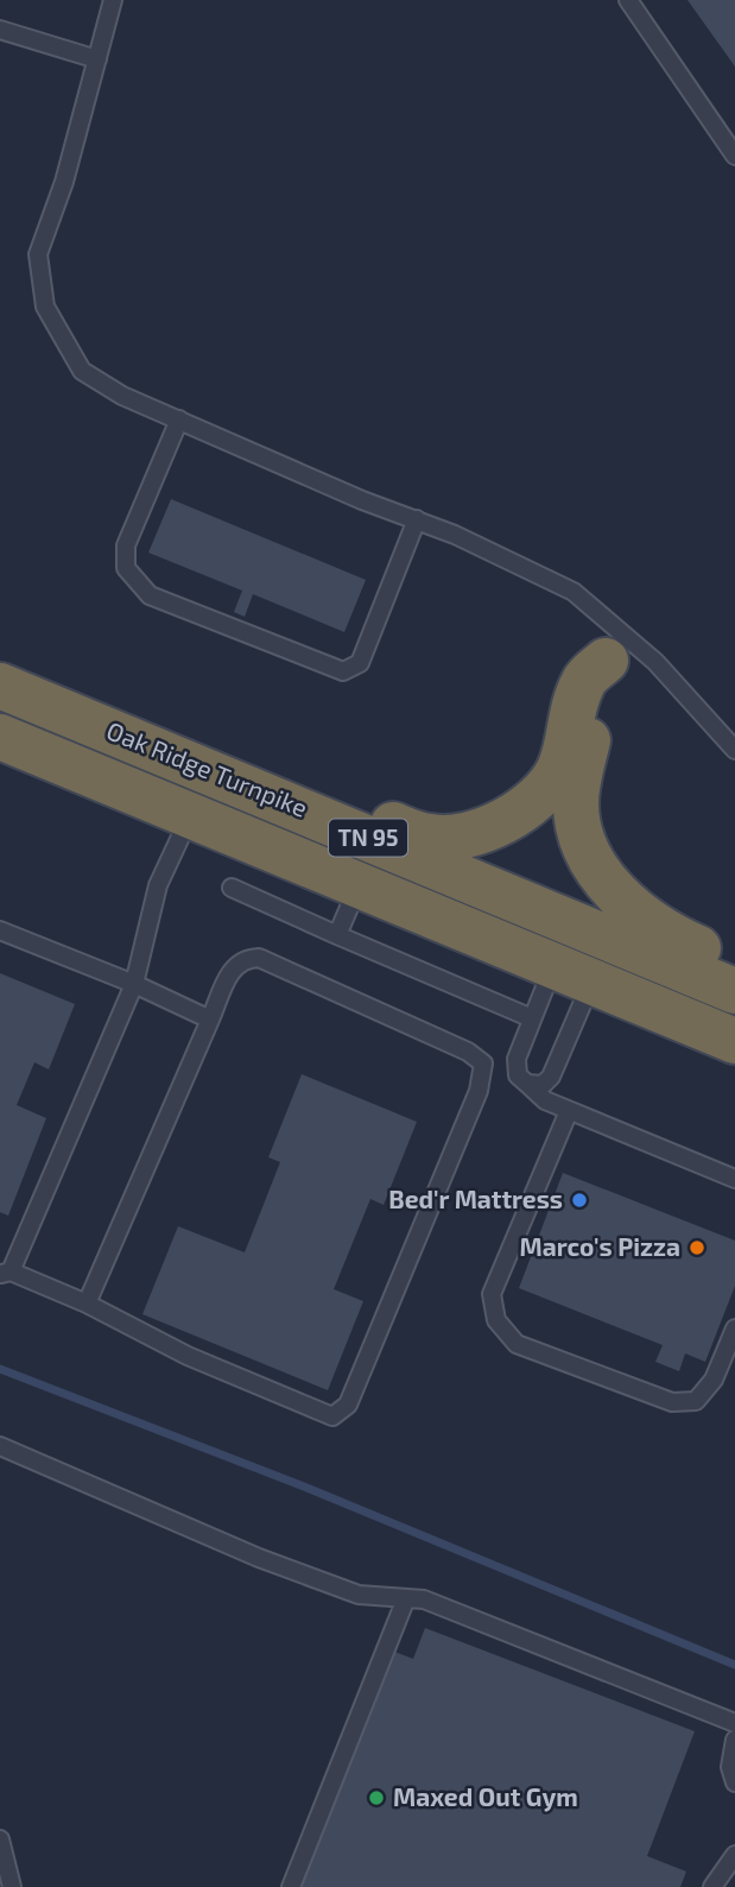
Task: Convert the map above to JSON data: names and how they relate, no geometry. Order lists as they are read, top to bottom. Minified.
{"streets":{"highway":["Oak Ridge Turnpike","TN 95"]},"places":["Bed'r Mattress","Marco's Pizza","Maxed Out Gym"]}
